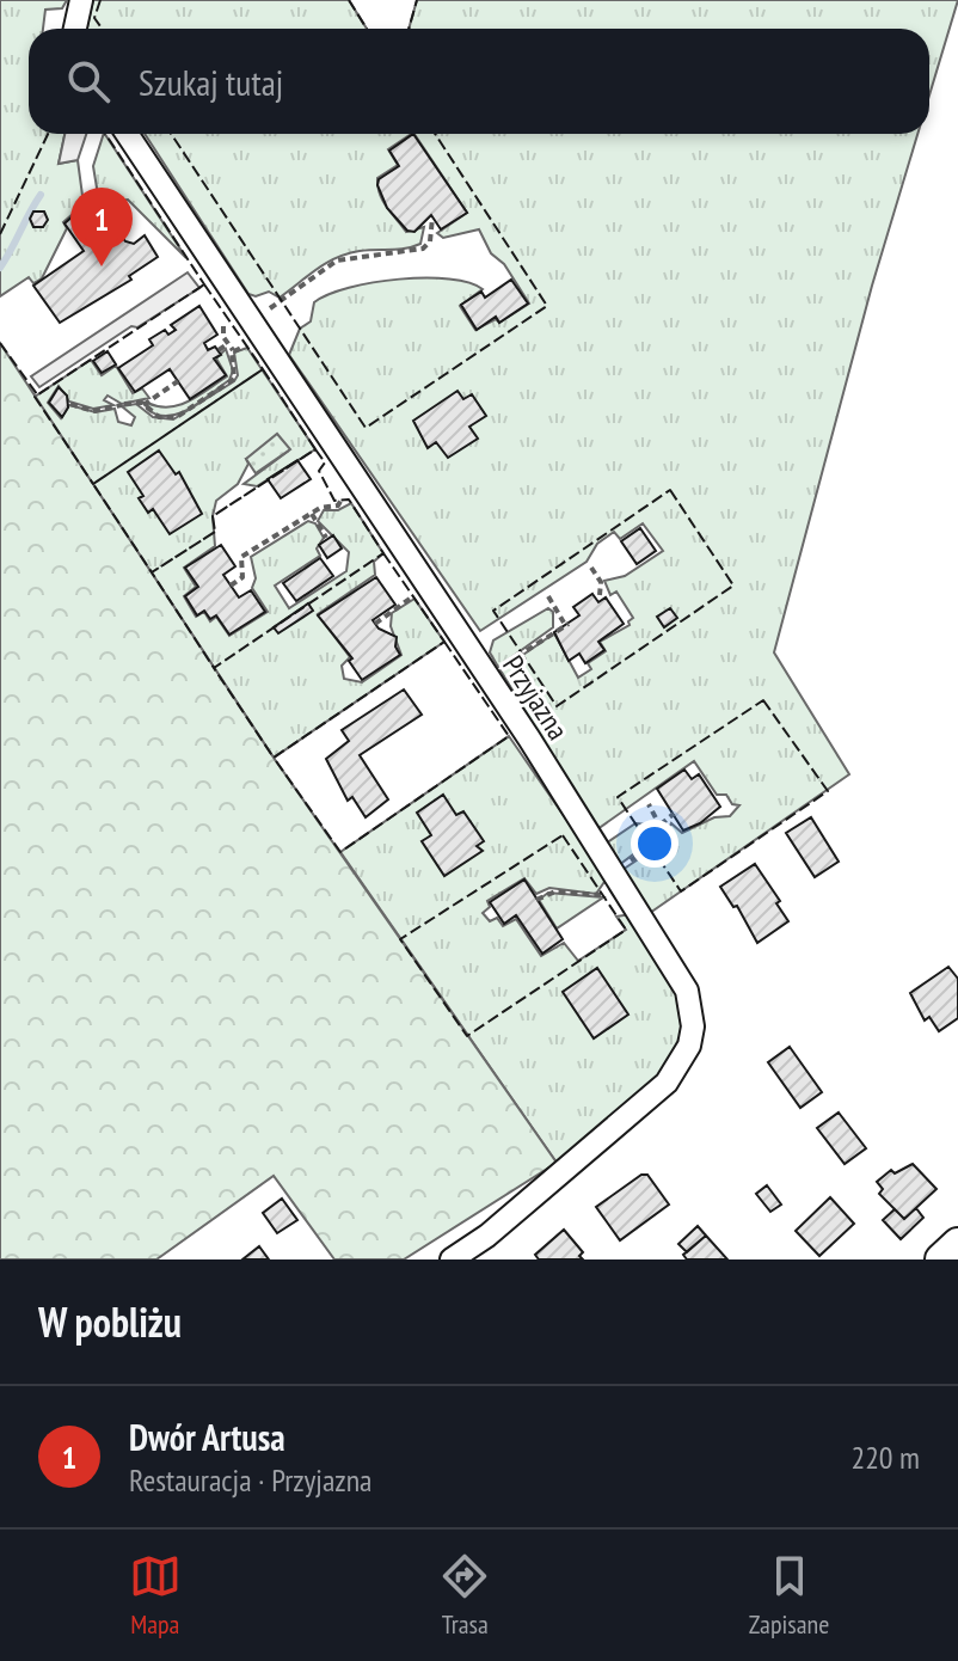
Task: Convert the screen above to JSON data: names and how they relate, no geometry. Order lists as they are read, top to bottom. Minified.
{"streets":{"street":["Przyjazna"]},"page":{"search":"Szukaj tutaj","pins":"1","heading":"W pobliżu","list":[{"mark":"1","name":"Dwór Artusa","note":"Restauracja · Przyjazna","value":"220 m"}],"nav":["Mapa","Trasa","Zapisane"]}}
